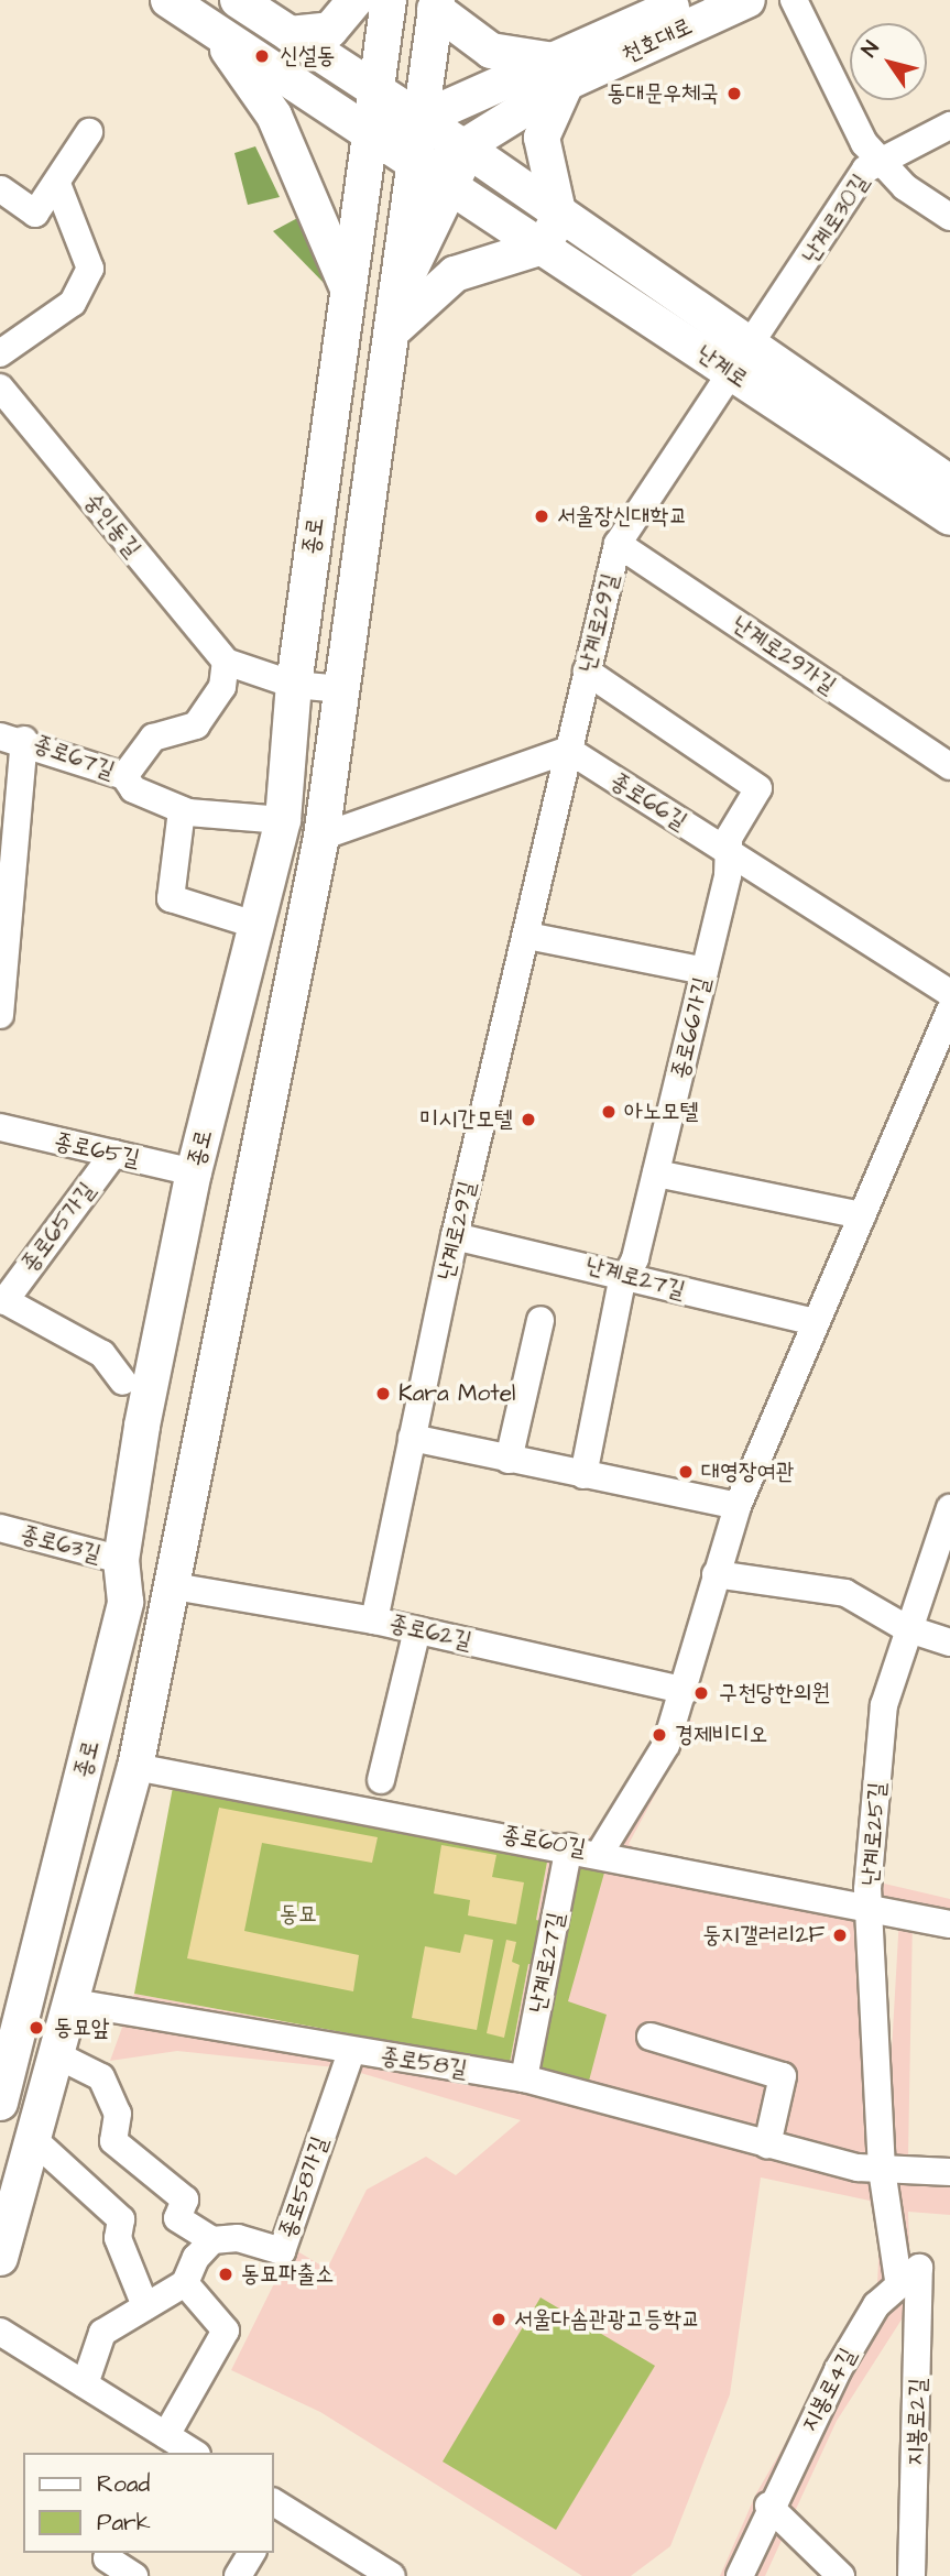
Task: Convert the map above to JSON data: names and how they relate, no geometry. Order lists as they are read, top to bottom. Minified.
{"streets":{"main road":["천호대로","난계로","종로"],"street":["난계로30길","숭인동길","난계로29길","난계로29가길","종로67길","종로66길","종로66가길","종로65길","종로65가길","난계로27길","종로63길","종로62길","난계로25길","종로60길","종로58길","종로58가길","지봉로4길","지봉로2길"]},"crossings":[["난계로30길","난계로"],["난계로30길","난계로29길"],["난계로","종로"],["난계로","난계로29길"],["종로","종로67길"],["종로","종로65길"],["종로","종로63길"],["난계로29길","난계로29가길"],["난계로29길","종로66길"],["난계로29길","종로66가길"],["난계로29길","난계로27길"],["난계로29길","종로62길"],["종로66길","종로66가길"],["종로66가길","난계로27길"],["종로65길","종로65가길"],["난계로27길","종로60길"],["난계로27길","종로58길"],["난계로25길","종로60길"],["난계로25길","종로58길"],["종로58길","종로58가길"],["지봉로4길","지봉로2길"]],"parks":["동묘"],"places":["신설동","동대문우체국","서울장신대학교","아노모텔","미시간모텔","Kara Motel","대영장여관","구천당한의원","경제비디오","둥지갤러리2F","동묘앞","동묘파출소","서울다솜관광고등학교"],"legend":["Road","Park"],"north":"top left"}
